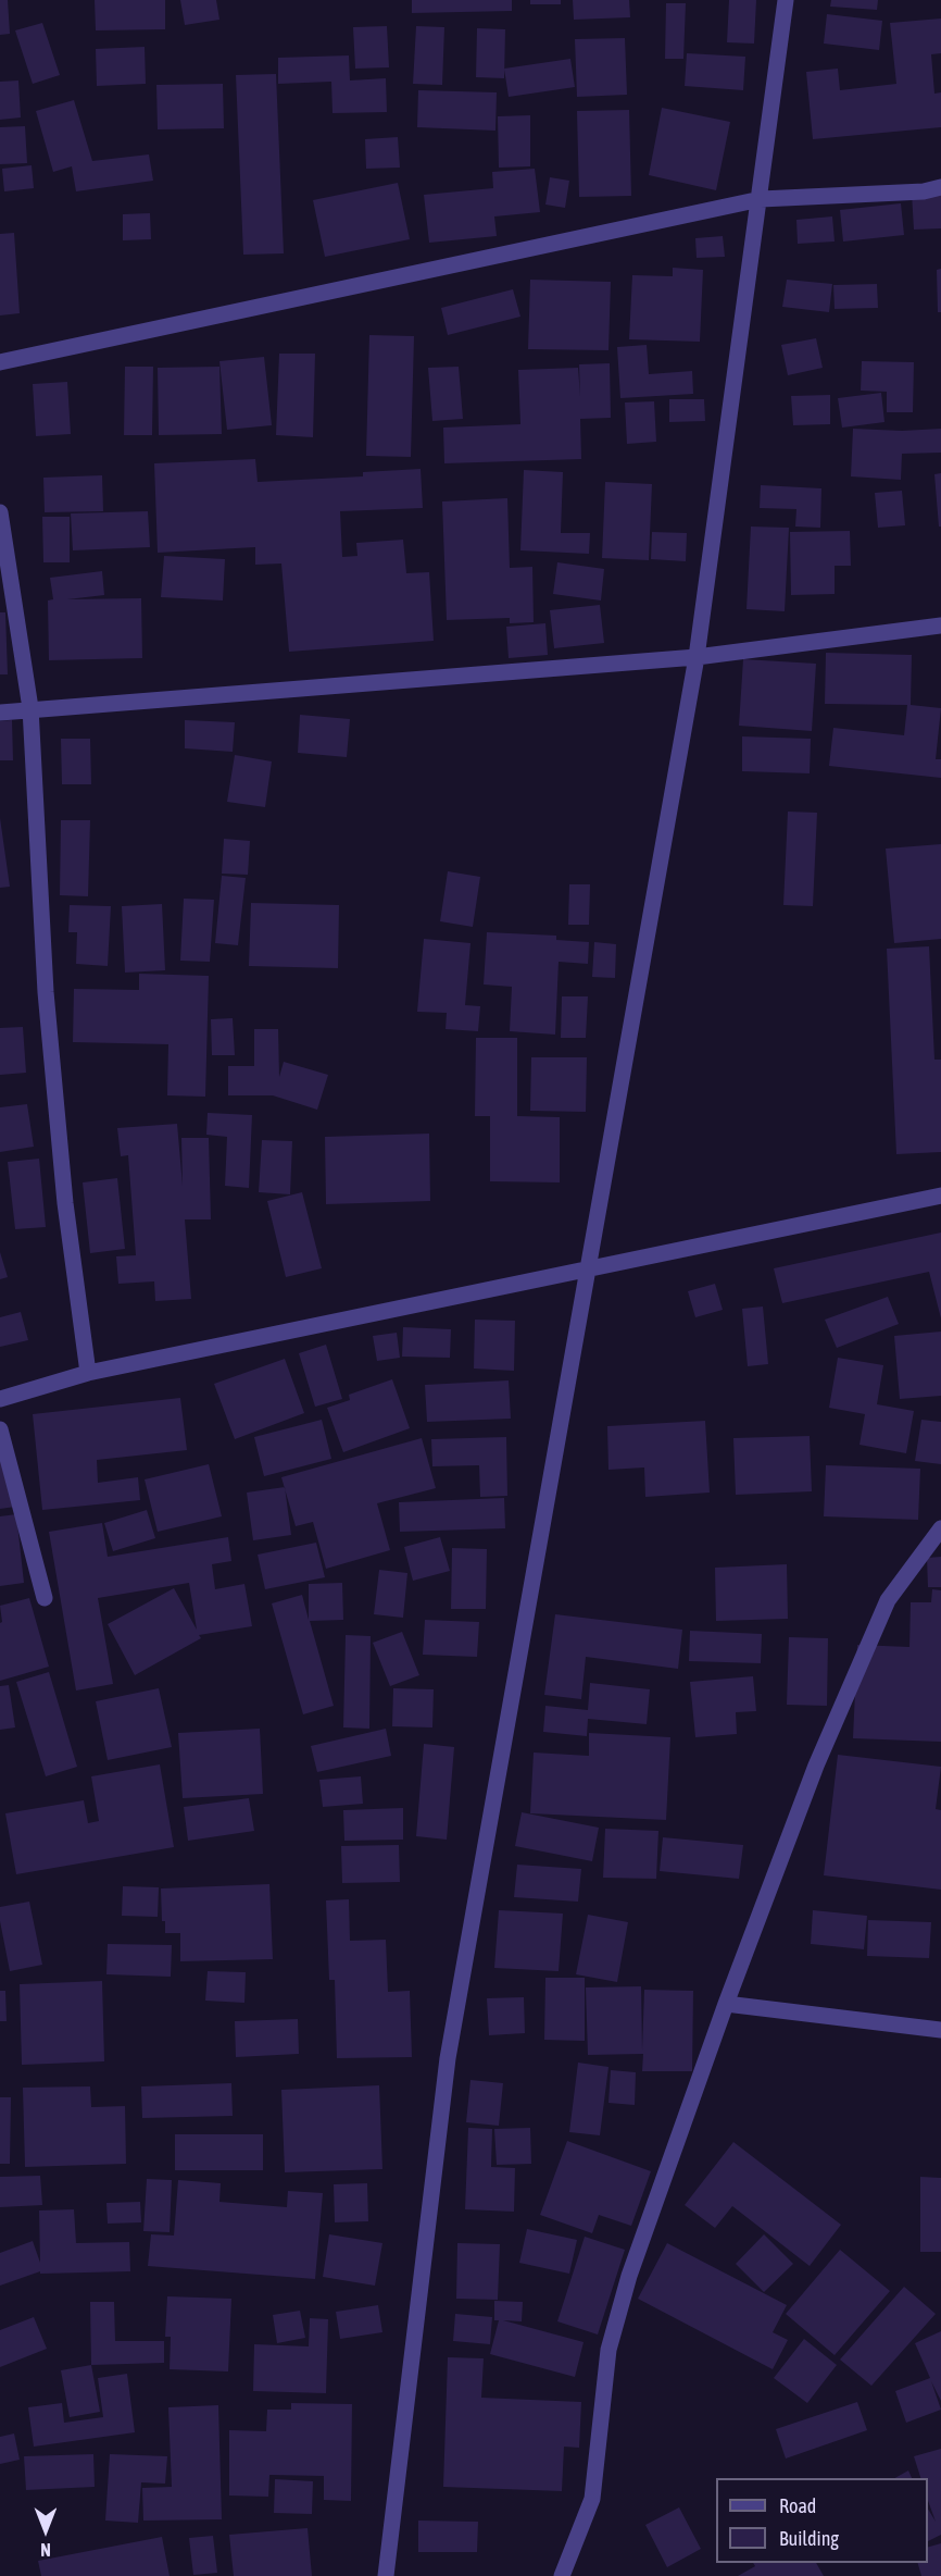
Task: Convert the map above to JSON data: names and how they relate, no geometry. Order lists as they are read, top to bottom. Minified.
{"legend":["Road","Building"],"north":"bottom"}
